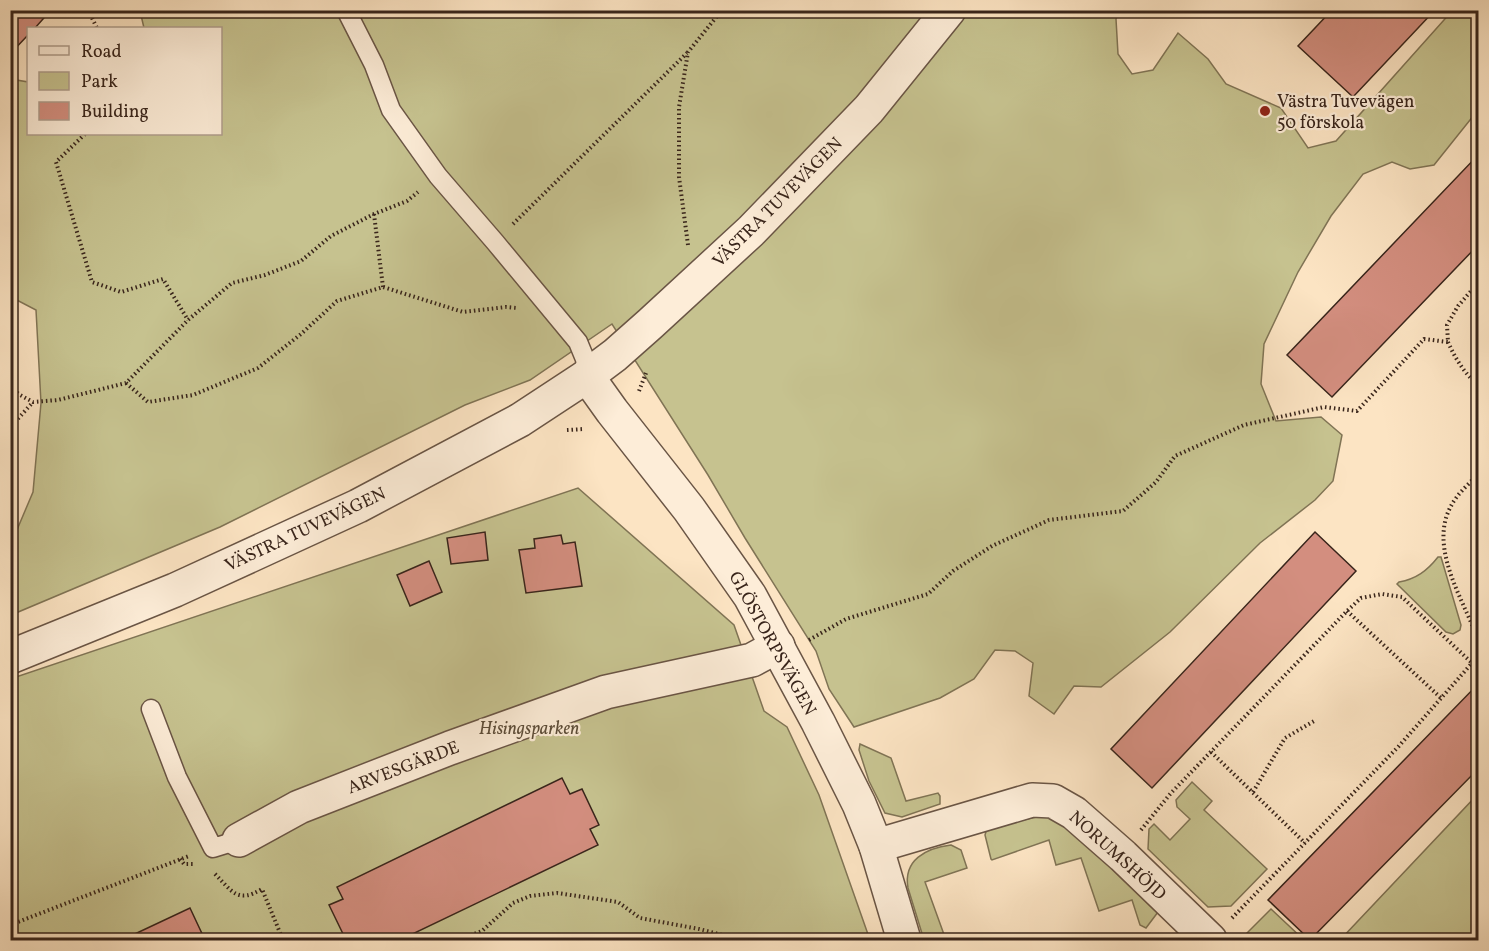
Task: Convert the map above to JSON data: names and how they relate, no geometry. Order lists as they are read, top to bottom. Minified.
{"streets":{"street":["VÄSTRA TUVEVÄGEN","GLÖSTORPSVÄGEN","ARVESGÄRDE","NORUMSHÖJD"]},"crossings":[["VÄSTRA TUVEVÄGEN","GLÖSTORPSVÄGEN"],["GLÖSTORPSVÄGEN","ARVESGÄRDE"],["GLÖSTORPSVÄGEN","NORUMSHÖJD"]],"parks":["Hisingsparken"],"places":["Västra Tuvevägen 50 förskola"],"legend":["Road","Park","Building"]}
